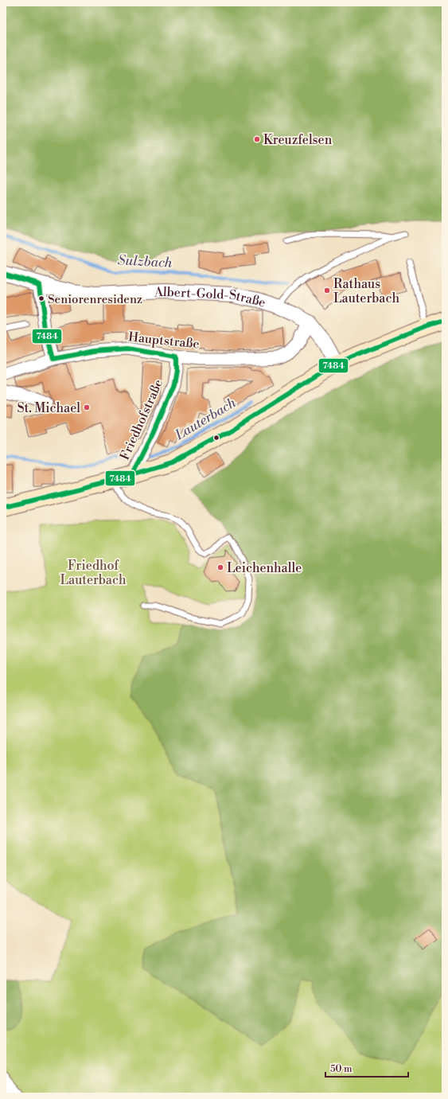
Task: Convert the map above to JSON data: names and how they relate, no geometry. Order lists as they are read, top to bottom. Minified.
{"streets":{"street":["Albert-Gold-Straße","Hauptstraße","Friedhofstraße"]},"crossings":[["Albert-Gold-Straße","Hauptstraße"],["Hauptstraße","Friedhofstraße"]],"water":["Sulzbach","Lauterbach"],"parks":["Friedhof Lauterbach"],"places":["Kreuzfelsen","Rathaus Lauterbach","Seniorenresidenz","St. Michael","Leichenhalle"],"lines":["transit line 7484"],"scale_bar":"50 m"}
